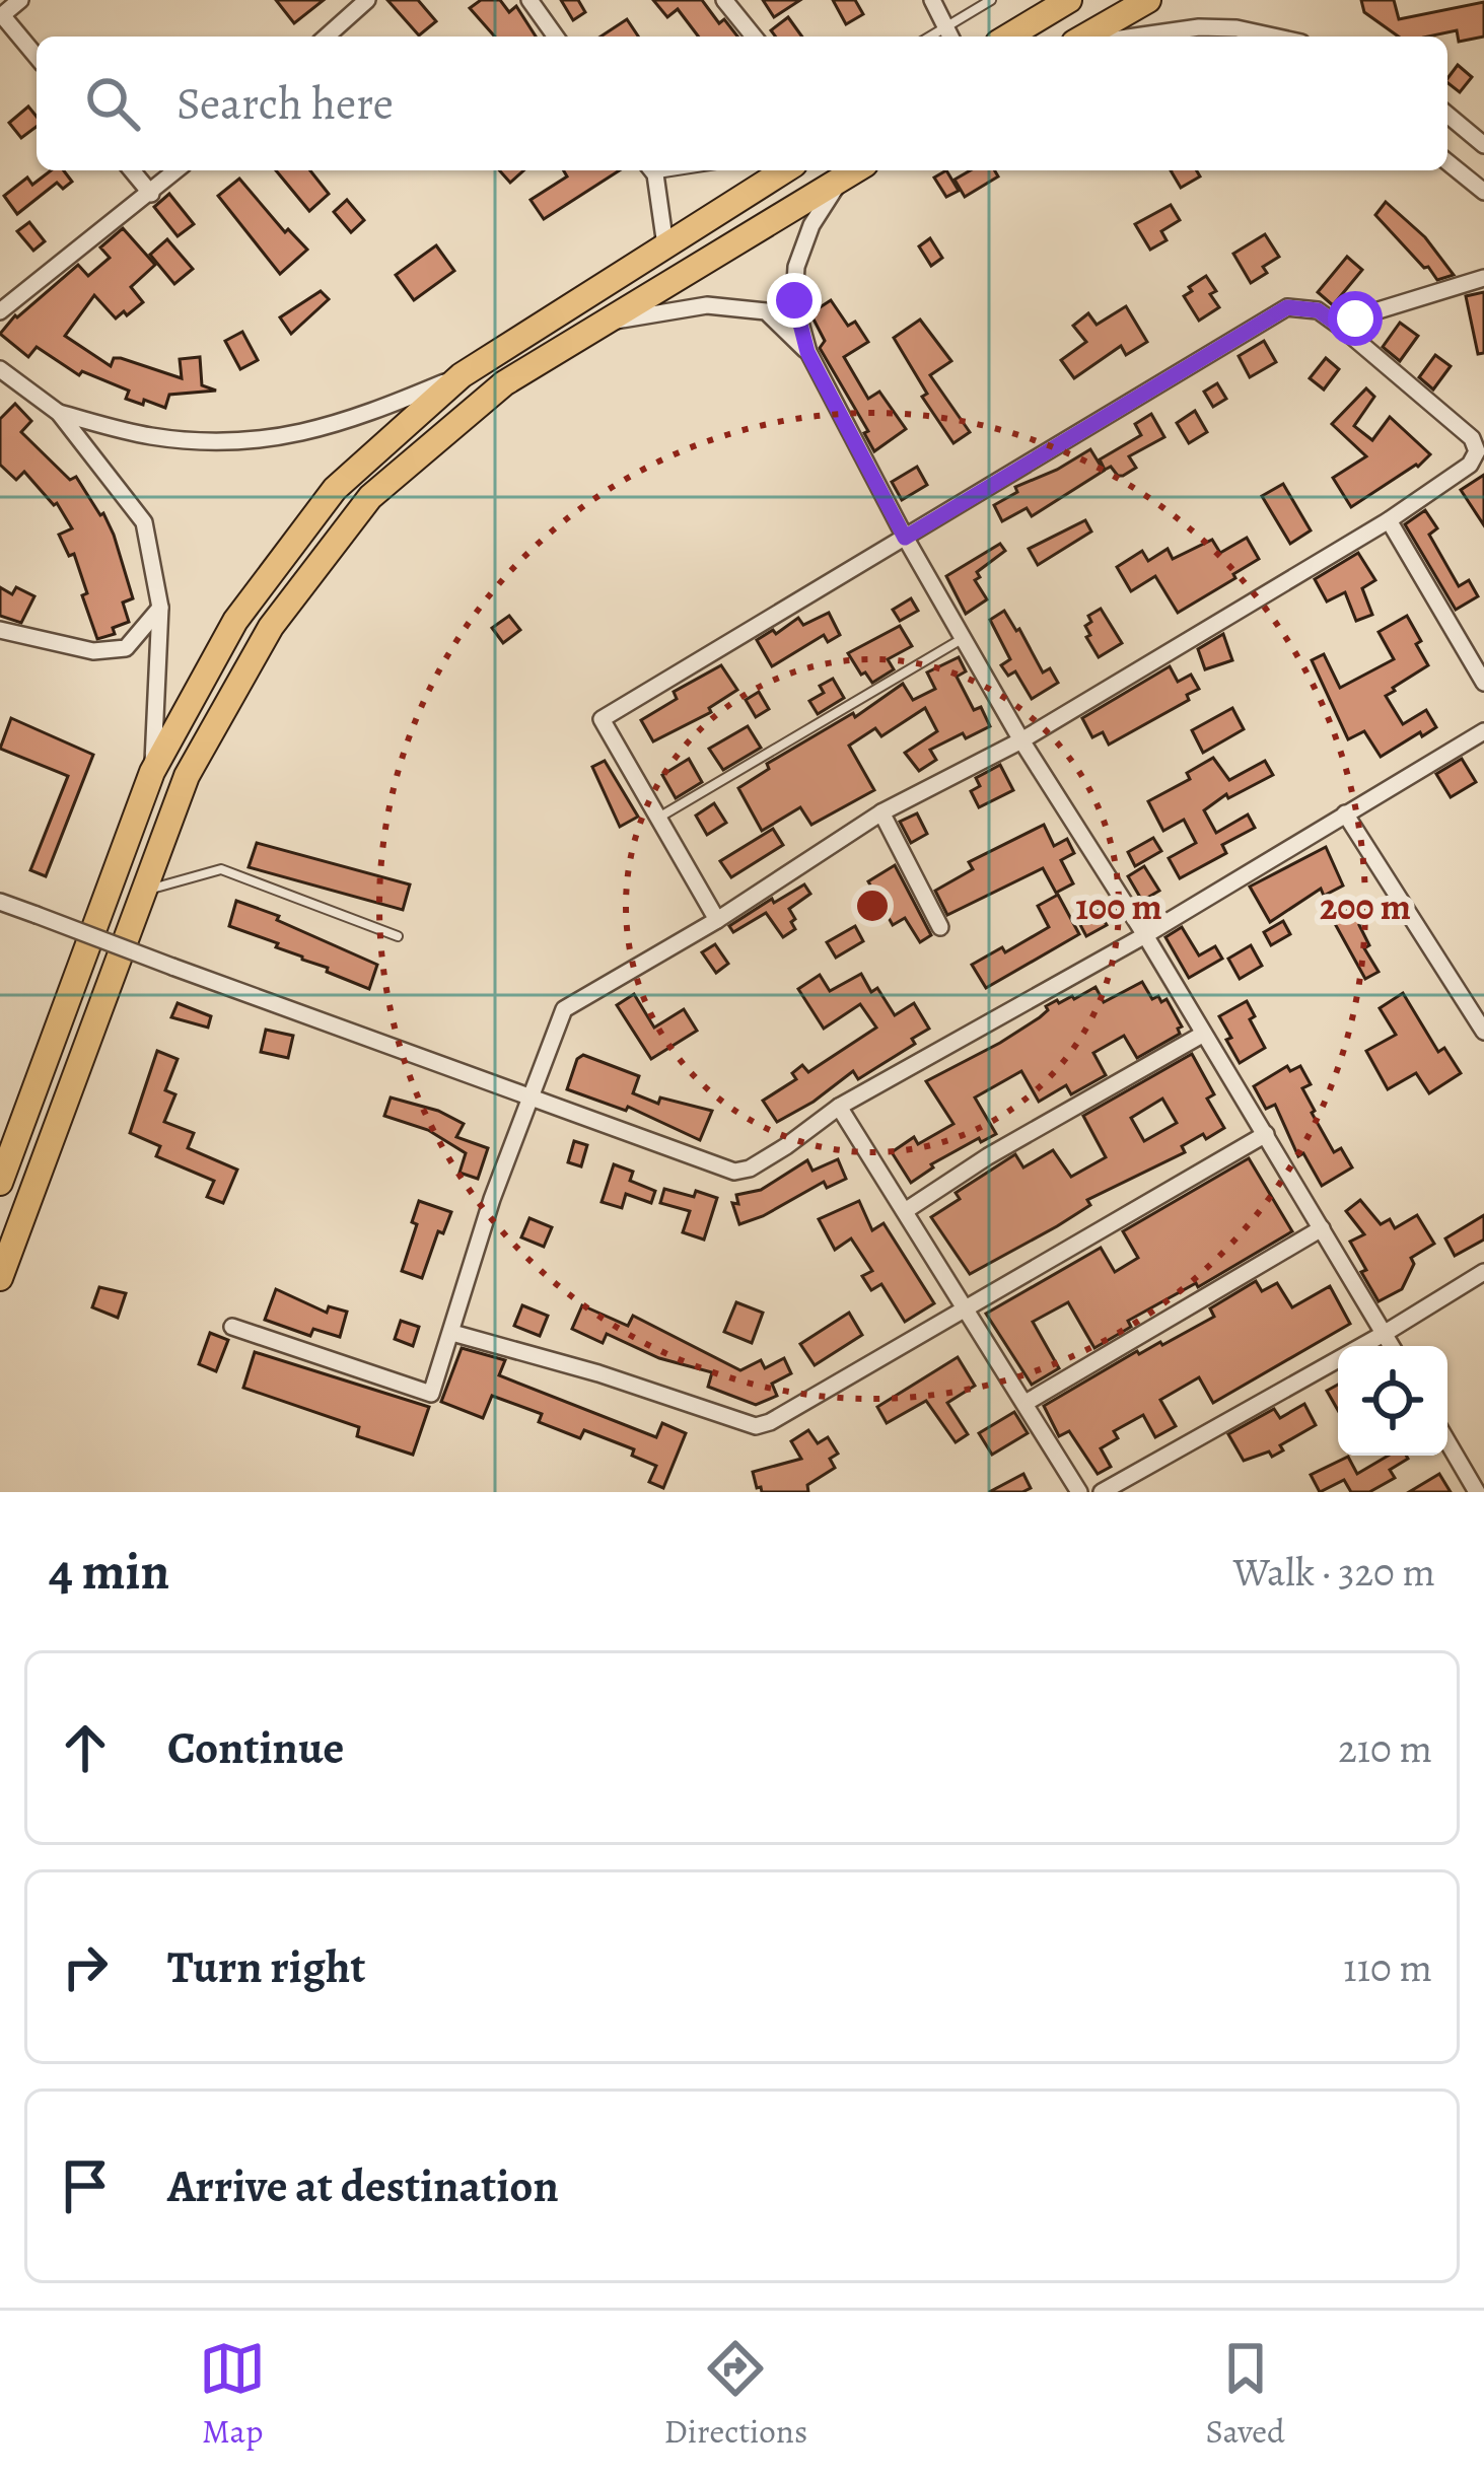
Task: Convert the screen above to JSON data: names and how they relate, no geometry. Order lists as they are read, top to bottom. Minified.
{"page":{"search":"Search here","heading":["4 min","Walk · 320 m"],"list":[["Continue","210 m"],["Turn right","110 m"],"Arrive at destination"],"nav":["Map","Directions","Saved"]},"rings":["100 m","200 m"]}
